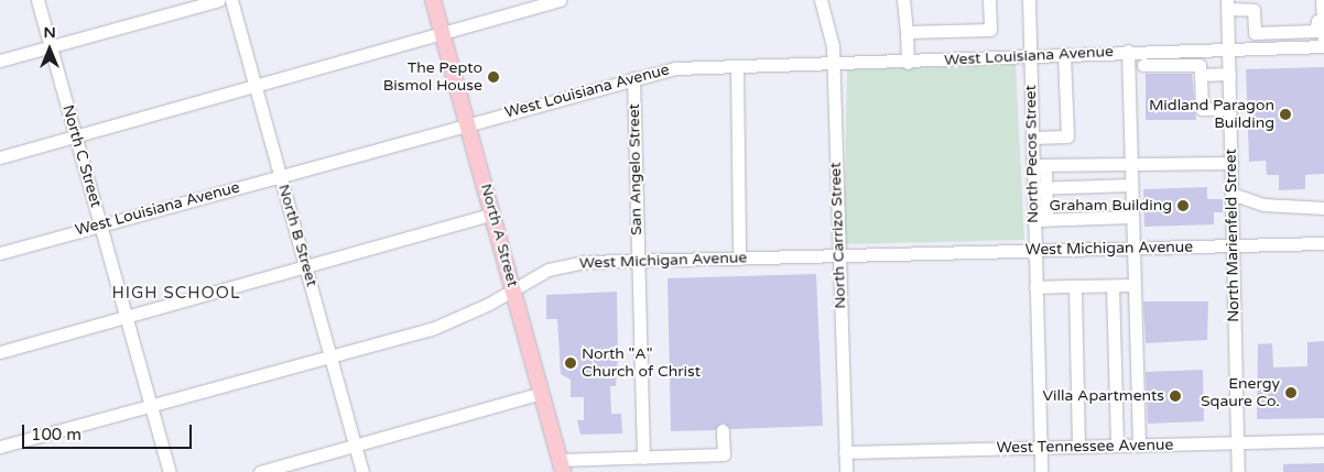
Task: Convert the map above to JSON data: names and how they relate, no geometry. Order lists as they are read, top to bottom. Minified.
{"streets":{"main road":["North A Street"],"street":["West Louisiana Avenue","North Pecos Street","North C Street","San Angelo Street","North B Street","North Carrizo Street","North Marienfeld Street","West Michigan Avenue","West Tennessee Avenue"]},"crossings":[["West Louisiana Avenue","North Pecos Street"],["West Louisiana Avenue","North C Street"],["West Louisiana Avenue","San Angelo Street"],["West Louisiana Avenue","North B Street"],["West Louisiana Avenue","North A Street"],["West Louisiana Avenue","North Carrizo Street"],["West Louisiana Avenue","North Marienfeld Street"],["North Pecos Street","West Michigan Avenue"],["North Pecos Street","West Tennessee Avenue"],["North C Street","West Michigan Avenue"],["San Angelo Street","West Michigan Avenue"],["North B Street","West Michigan Avenue"],["North A Street","West Michigan Avenue"],["North Carrizo Street","West Michigan Avenue"],["North Carrizo Street","West Tennessee Avenue"],["North Marienfeld Street","West Michigan Avenue"],["North Marienfeld Street","West Tennessee Avenue"]],"districts":["HIGH SCHOOL"],"places":["The Pepto Bismol House","Midland Paragon Building","Graham Building","North \"A\" Church of Christ","Energy Sqaure Co.","Villa Apartments"],"scale_bar":"100 m","north":"top"}
